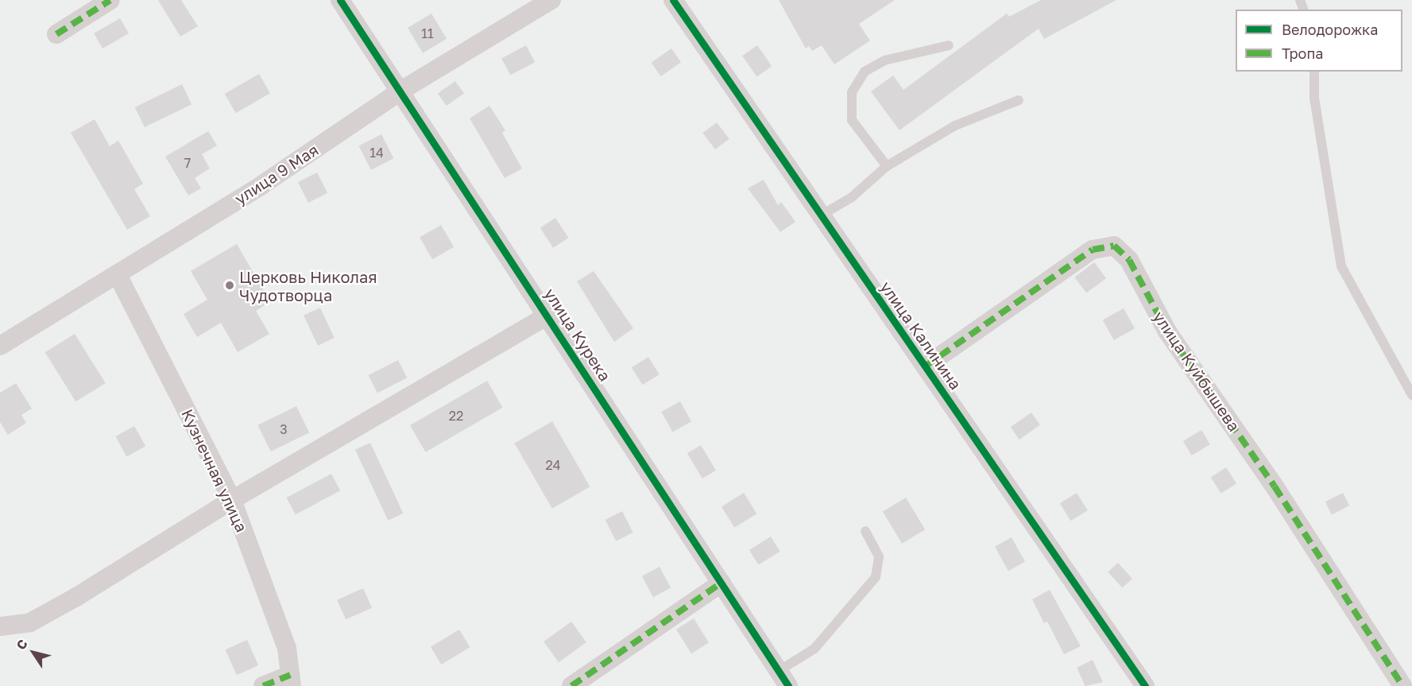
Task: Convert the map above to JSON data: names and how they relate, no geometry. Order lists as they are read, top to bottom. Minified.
{"streets":{"street":["улица 9 Мая","улица Курека","улица Калинина","улица Куйбышева","Кузнечная улица"]},"crossings":[["улица 9 Мая","улица Курека"],["улица 9 Мая","Кузнечная улица"],["улица Калинина","улица Куйбышева"]],"places":["Церковь Николая Чудотворца"],"house_numbers":["11","14","7","22","3","24"],"legend":["Велодорожка","Тропа"],"north":"top left"}
